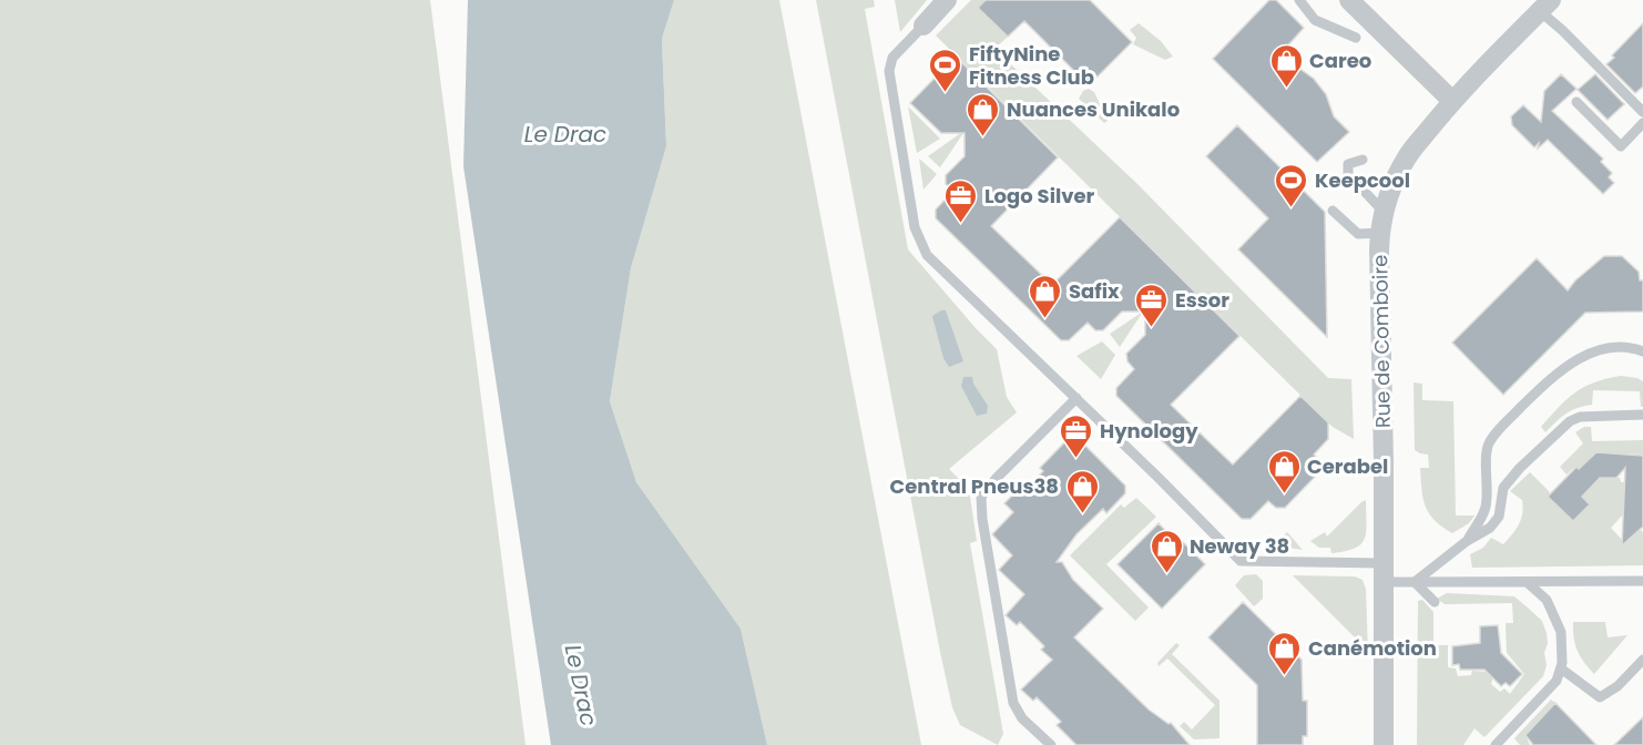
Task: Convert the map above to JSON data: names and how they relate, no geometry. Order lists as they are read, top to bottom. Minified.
{"streets":{"street":["Rue de Comboire"]},"water":["Le Drac"],"places":{"shop":["Careo","Nuances Unikalo","Safix","Cerabel","Central Pneus38","Neway 38","Canémotion"],"sports":["FiftyNine Fitness Club","Keepcool"],"office":["Logo Silver","Essor","Hynology"]}}
